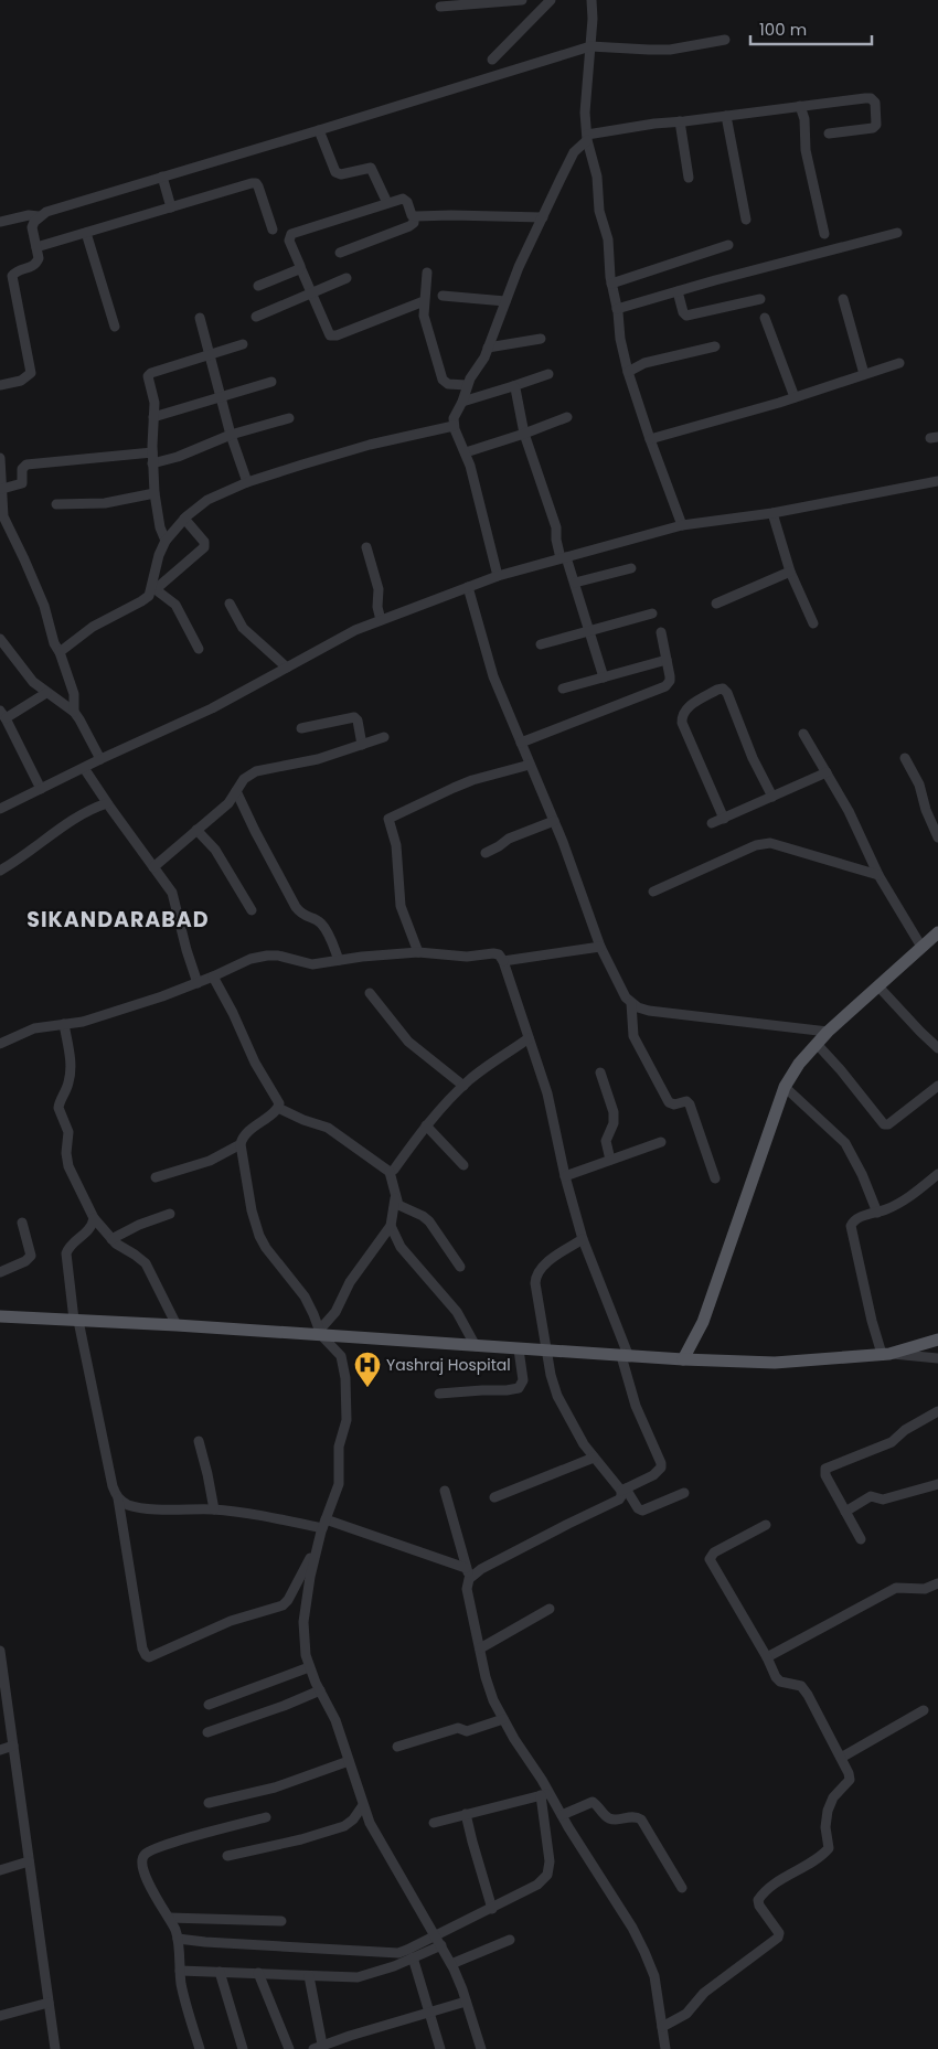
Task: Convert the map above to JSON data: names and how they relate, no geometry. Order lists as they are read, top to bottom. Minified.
{"districts":["SIKANDARABAD"],"places":{"hospital":["Yashraj Hospital"]},"scale_bar":"100 m"}
